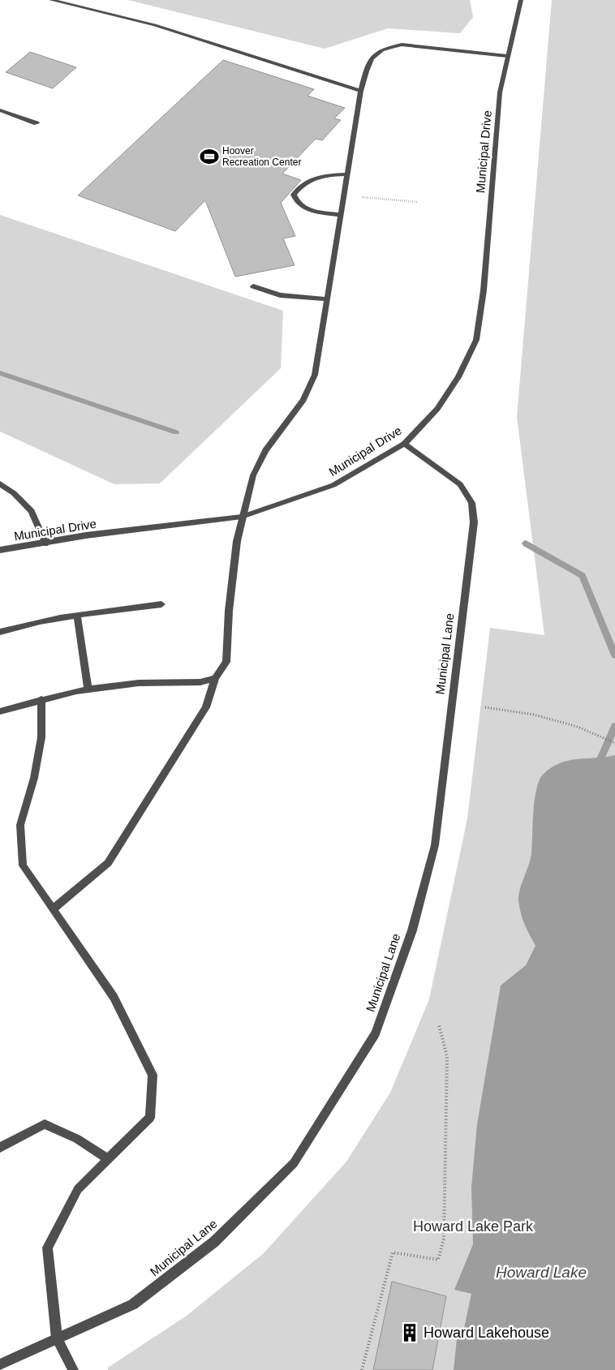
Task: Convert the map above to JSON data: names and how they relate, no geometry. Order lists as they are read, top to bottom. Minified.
{"streets":{"street":["Municipal Drive","Municipal Lane"]},"crossings":[["Municipal Drive","Municipal Lane"]],"water":["Howard Lake"],"parks":["Howard Lake Park"],"places":{"sports":["Hoover Recreation Center"],"building":["Howard Lakehouse"]}}
